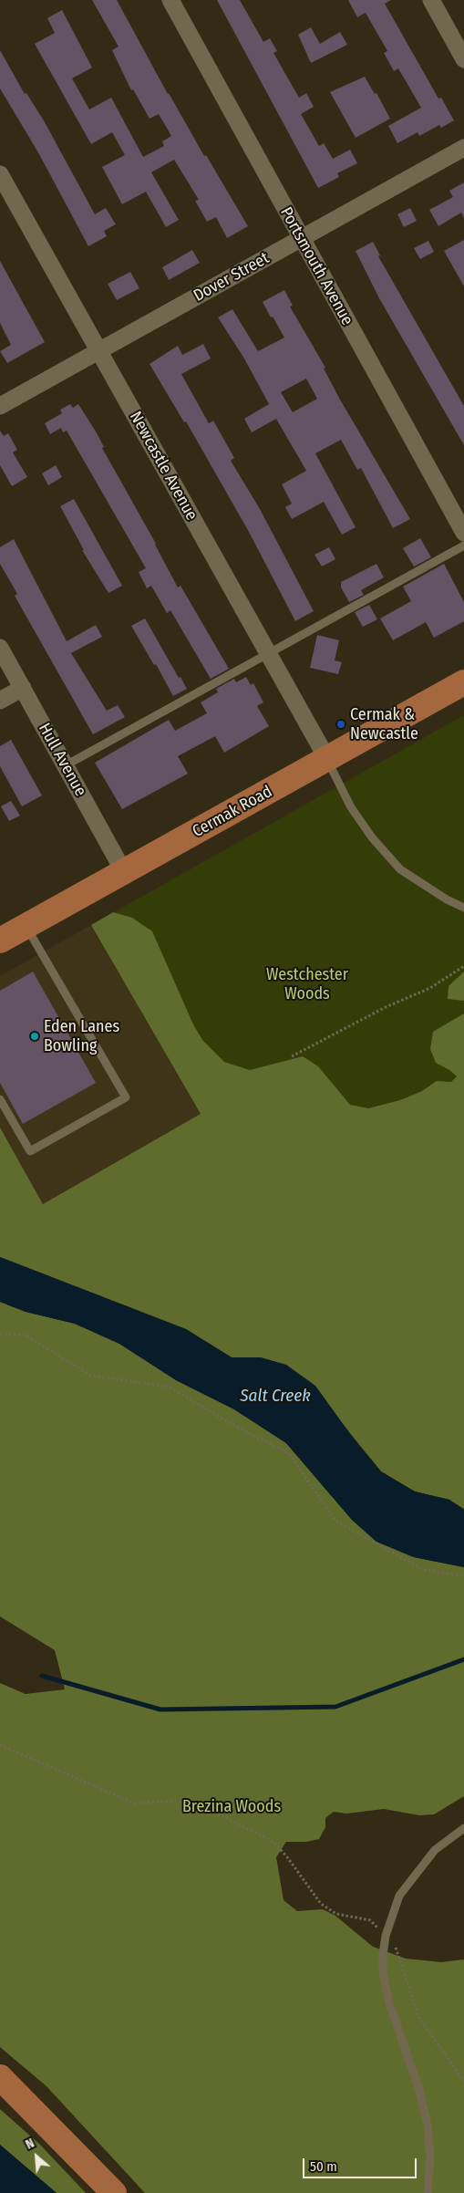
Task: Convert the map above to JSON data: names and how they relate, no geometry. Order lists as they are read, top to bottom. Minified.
{"streets":{"main road":["Cermak Road"],"street":["Portsmouth Avenue","Dover Street","Newcastle Avenue","Hull Avenue"]},"crossings":[["Portsmouth Avenue","Dover Street"],["Dover Street","Newcastle Avenue"],["Newcastle Avenue","Cermak Road"],["Hull Avenue","Cermak Road"]],"water":["Salt Creek"],"parks":["Westchester Woods","Brezina Woods"],"places":["Cermak & Newcastle","Eden Lanes Bowling"],"scale_bar":"50 m","north":"top left"}
